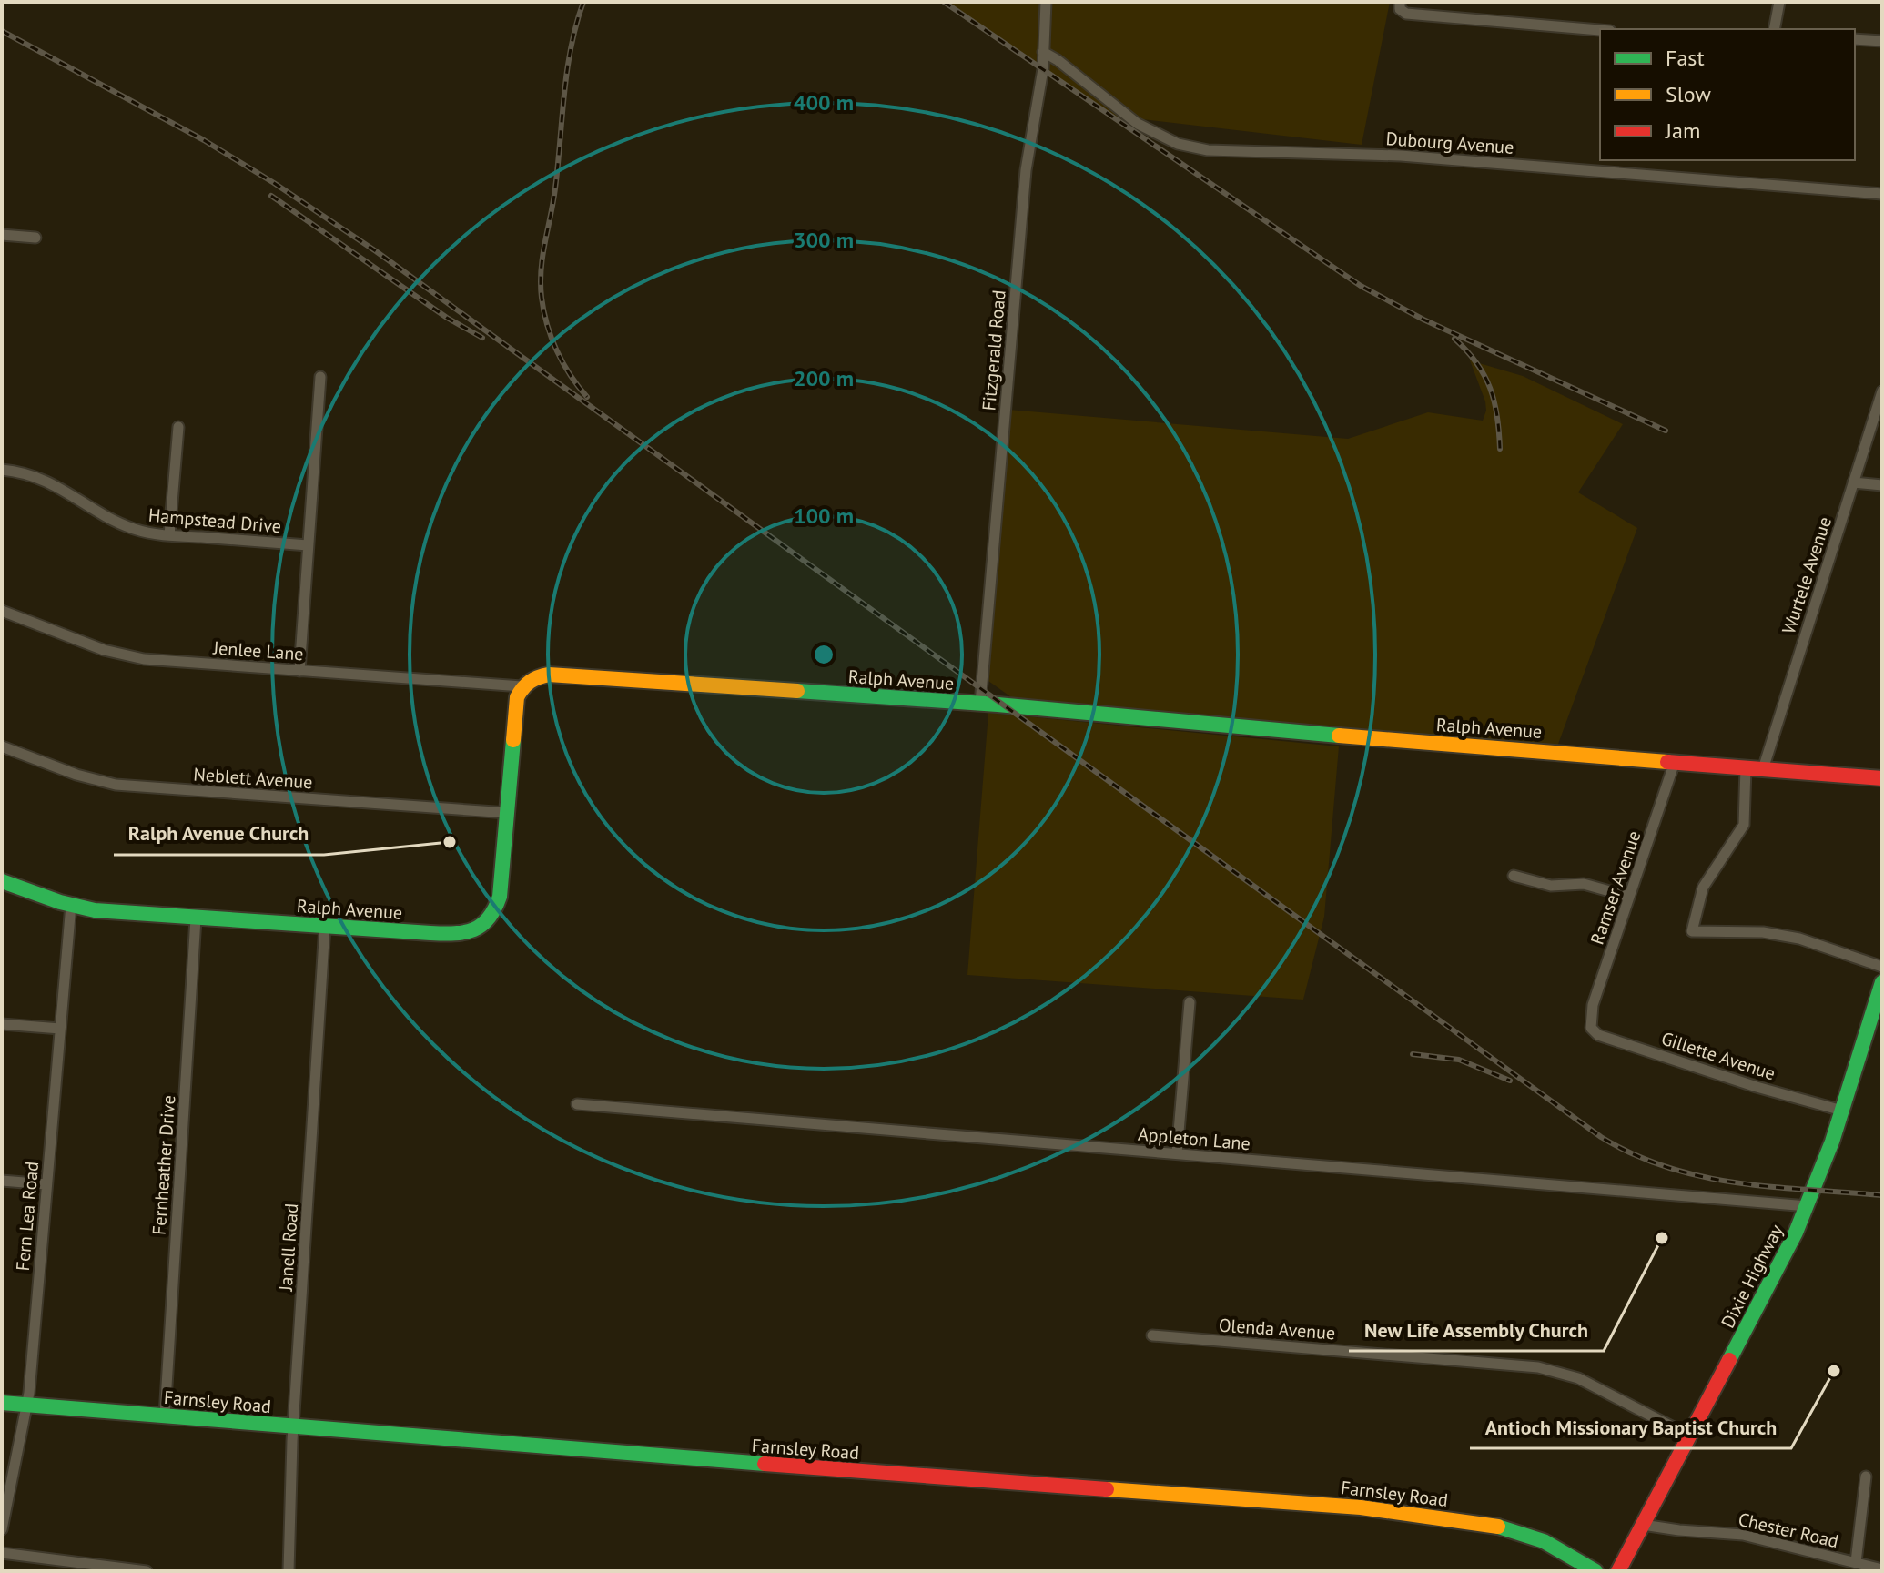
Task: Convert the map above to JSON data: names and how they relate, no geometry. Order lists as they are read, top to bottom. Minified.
{"streets":{"street":["Dubourg Avenue","Fitzgerald Road","Hampstead Drive","Wurtele Avenue","Jenlee Lane","Ralph Avenue","Neblett Avenue","Ramser Avenue","Gillette Avenue","Appleton Lane","Fernheather Drive","Fern Lea Road","Janell Road","Dixie Highway","Olenda Avenue","Farnsley Road","Chester Road"]},"crossings":[["Dubourg Avenue","Fitzgerald Road"],["Fitzgerald Road","Ralph Avenue"],["Wurtele Avenue","Ralph Avenue"],["Jenlee Lane","Ralph Avenue"],["Ralph Avenue","Neblett Avenue"],["Ralph Avenue","Ramser Avenue"],["Ralph Avenue","Fernheather Drive"],["Ralph Avenue","Fern Lea Road"],["Ralph Avenue","Janell Road"],["Ramser Avenue","Gillette Avenue"],["Gillette Avenue","Dixie Highway"],["Appleton Lane","Dixie Highway"],["Fernheather Drive","Farnsley Road"],["Fern Lea Road","Farnsley Road"],["Janell Road","Farnsley Road"],["Dixie Highway","Olenda Avenue"],["Dixie Highway","Chester Road"]],"places":["Ralph Avenue Church","New Life Assembly Church","Antioch Missionary Baptist Church"],"legend":["Fast","Slow","Jam"],"rings":["400 m","300 m","200 m","100 m"]}
